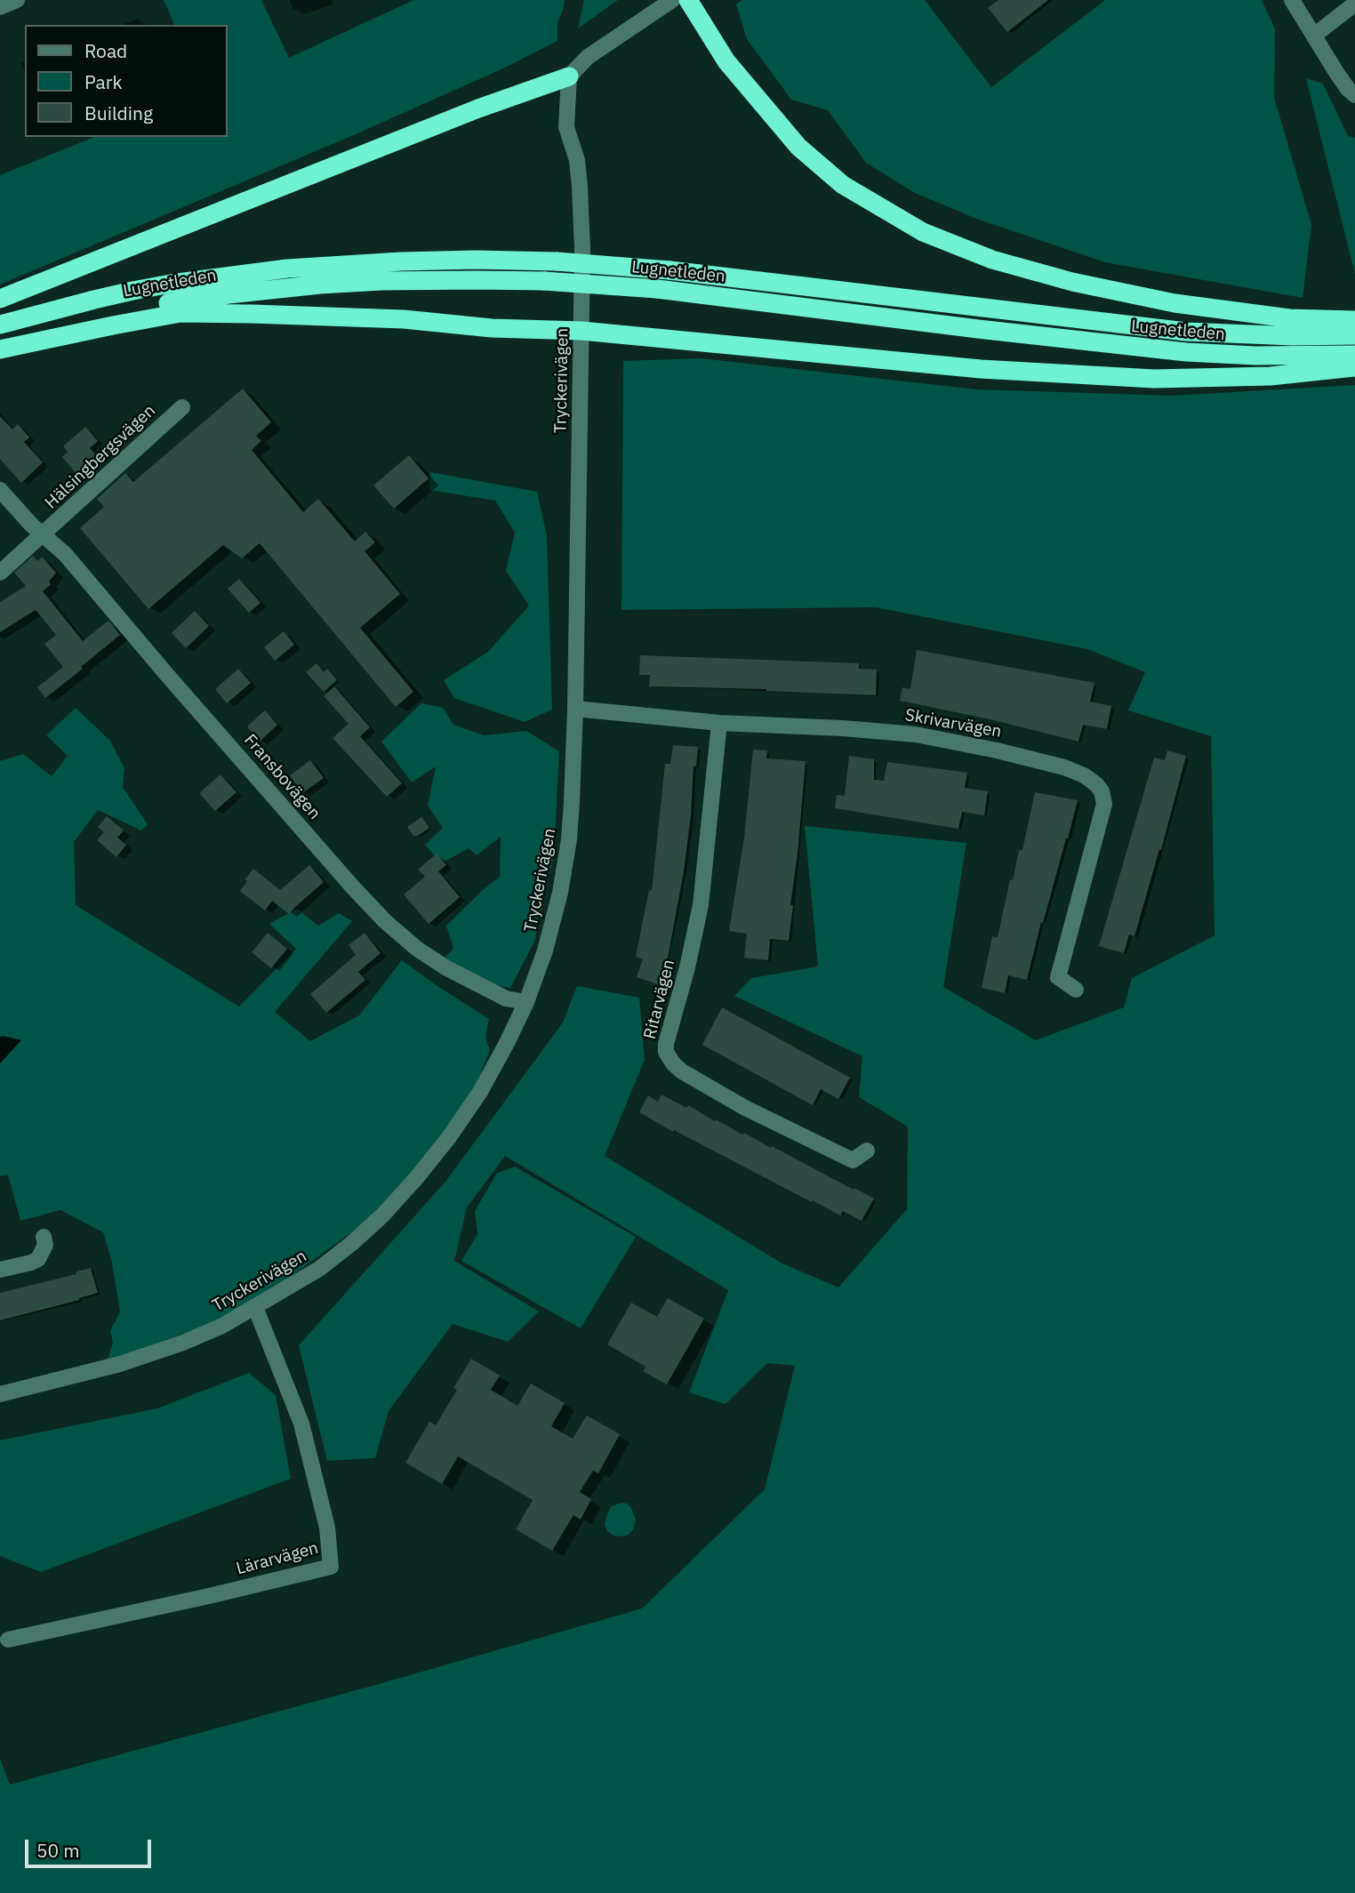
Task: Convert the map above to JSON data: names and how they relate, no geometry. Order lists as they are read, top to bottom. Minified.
{"streets":{"highway":["Lugnetleden"],"street":["Tryckerivägen","Hälsingbergsvägen","Skrivarvägen","Fransbovägen","Ritarvägen","Lärarvägen"]},"crossings":[["Tryckerivägen","Skrivarvägen"],["Tryckerivägen","Fransbovägen"],["Tryckerivägen","Lärarvägen"],["Hälsingbergsvägen","Fransbovägen"],["Skrivarvägen","Ritarvägen"]],"legend":["Road","Park","Building"],"scale_bar":"50 m"}
